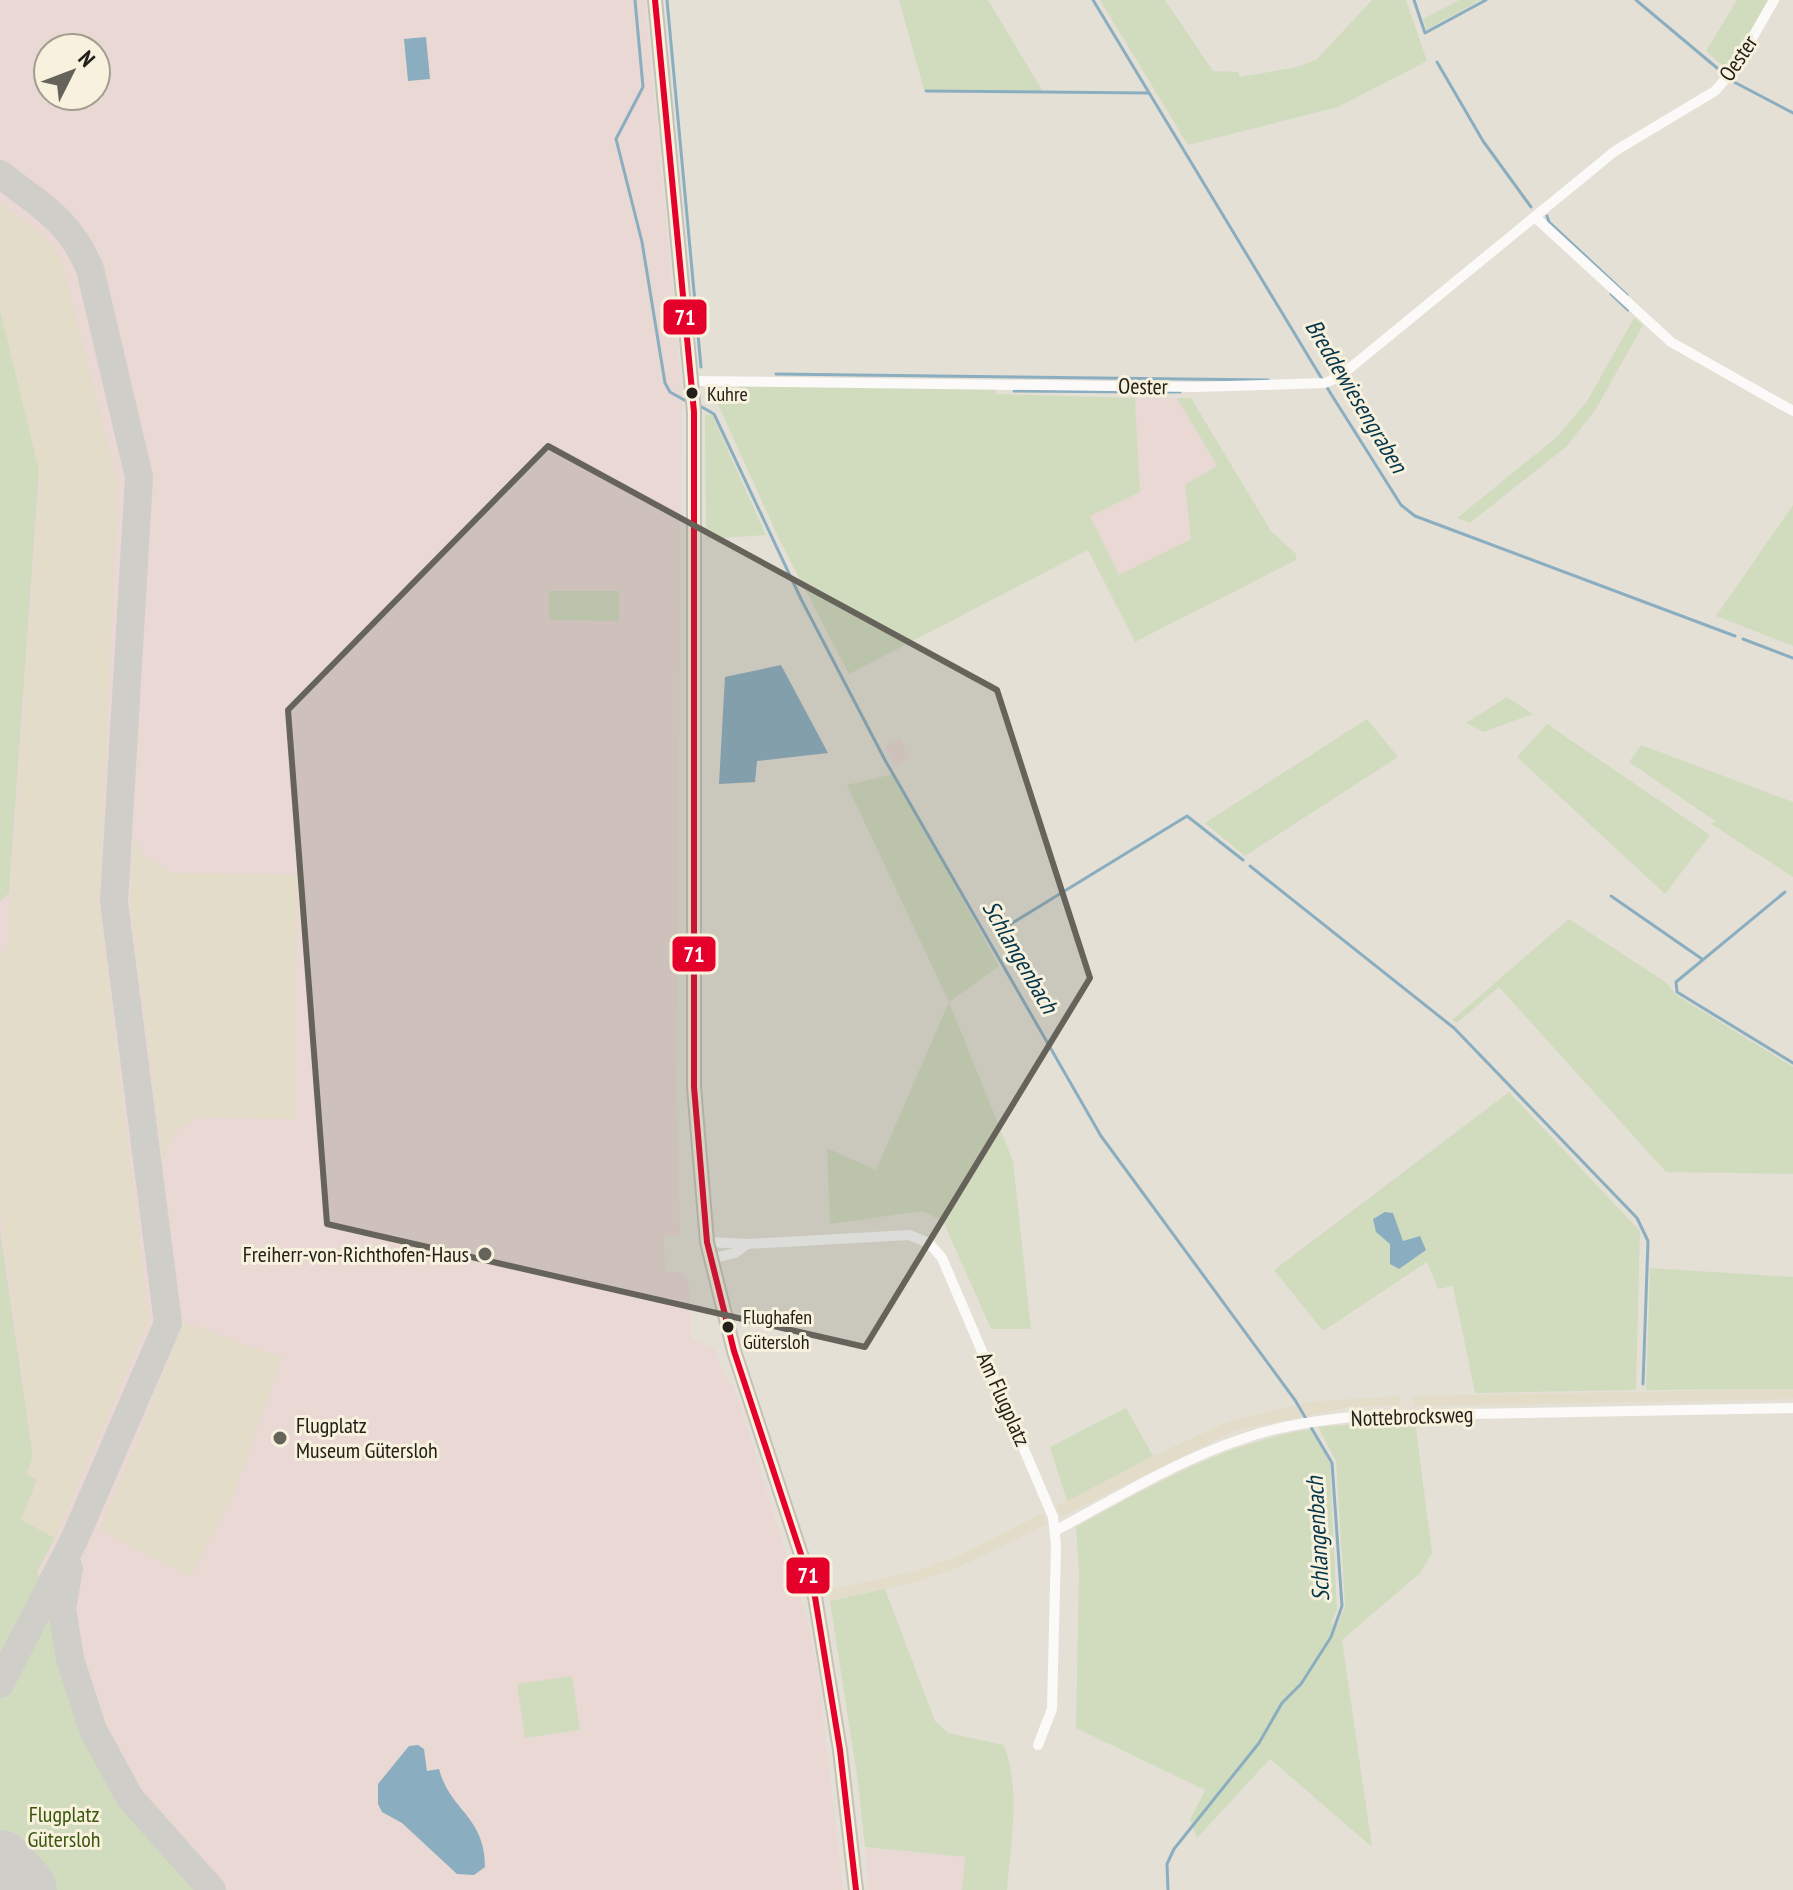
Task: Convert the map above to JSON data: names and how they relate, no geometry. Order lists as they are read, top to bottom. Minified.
{"streets":{"street":["Oester","Am Flugplatz","Nottebrocksweg"]},"crossings":[["Am Flugplatz","Nottebrocksweg"]],"water":["Breddewiesengraben","Schlangenbach"],"parks":["Flugplatz Gütersloh"],"places":["Kuhre","Freiherr-von-Richthofen-Haus","Flughafen Gütersloh","Flugplatz Museum Gütersloh"],"lines":["transit line 71"],"north":"top right"}
